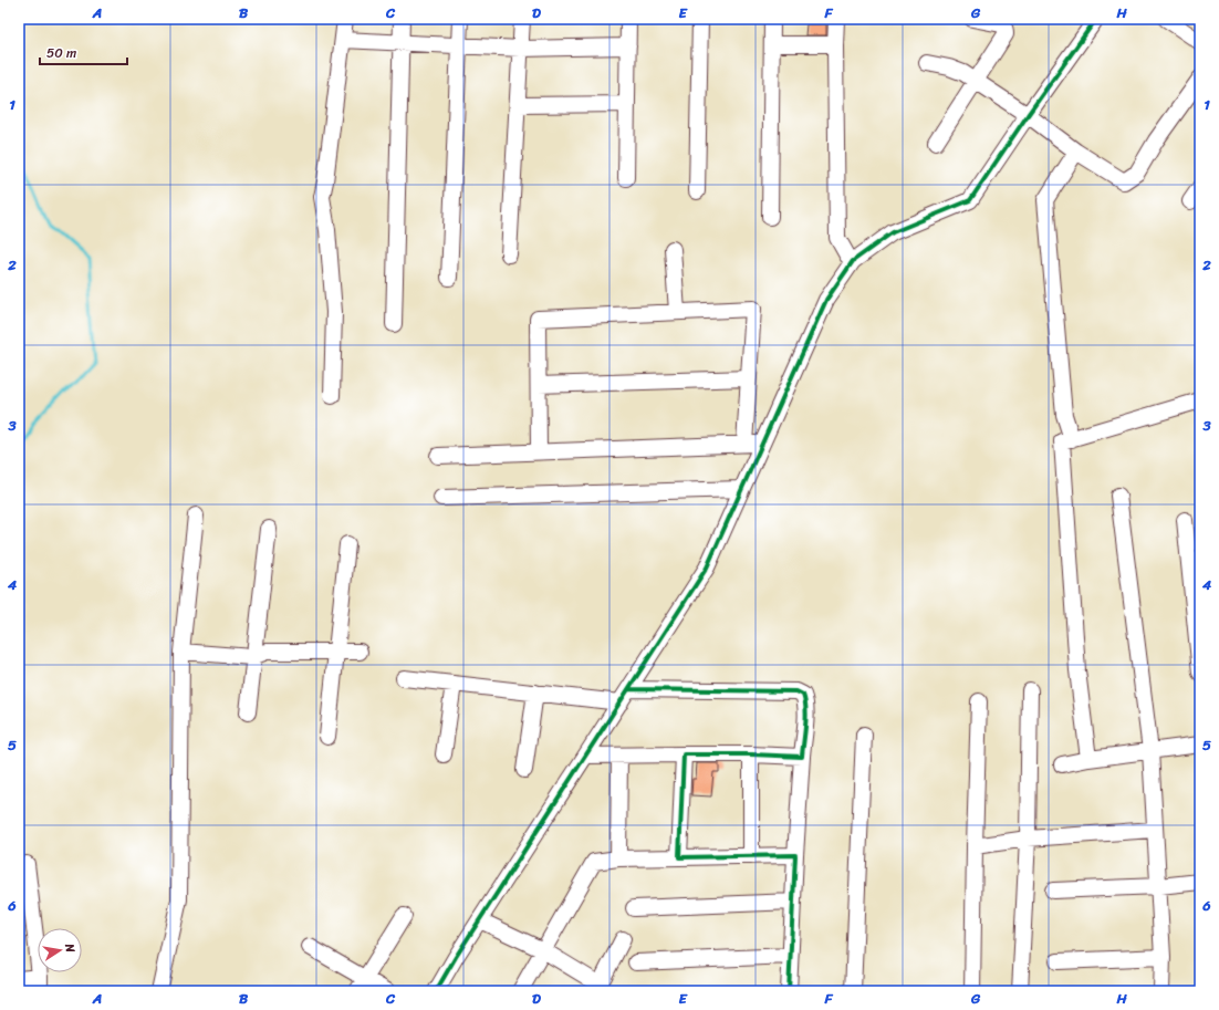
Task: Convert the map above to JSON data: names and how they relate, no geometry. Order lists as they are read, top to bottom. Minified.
{"scale_bar":"50 m","north":"right","grid":{"columns":["A","B","C","D","E","F","G","H"],"rows":["1","2","3","4","5","6"]}}
